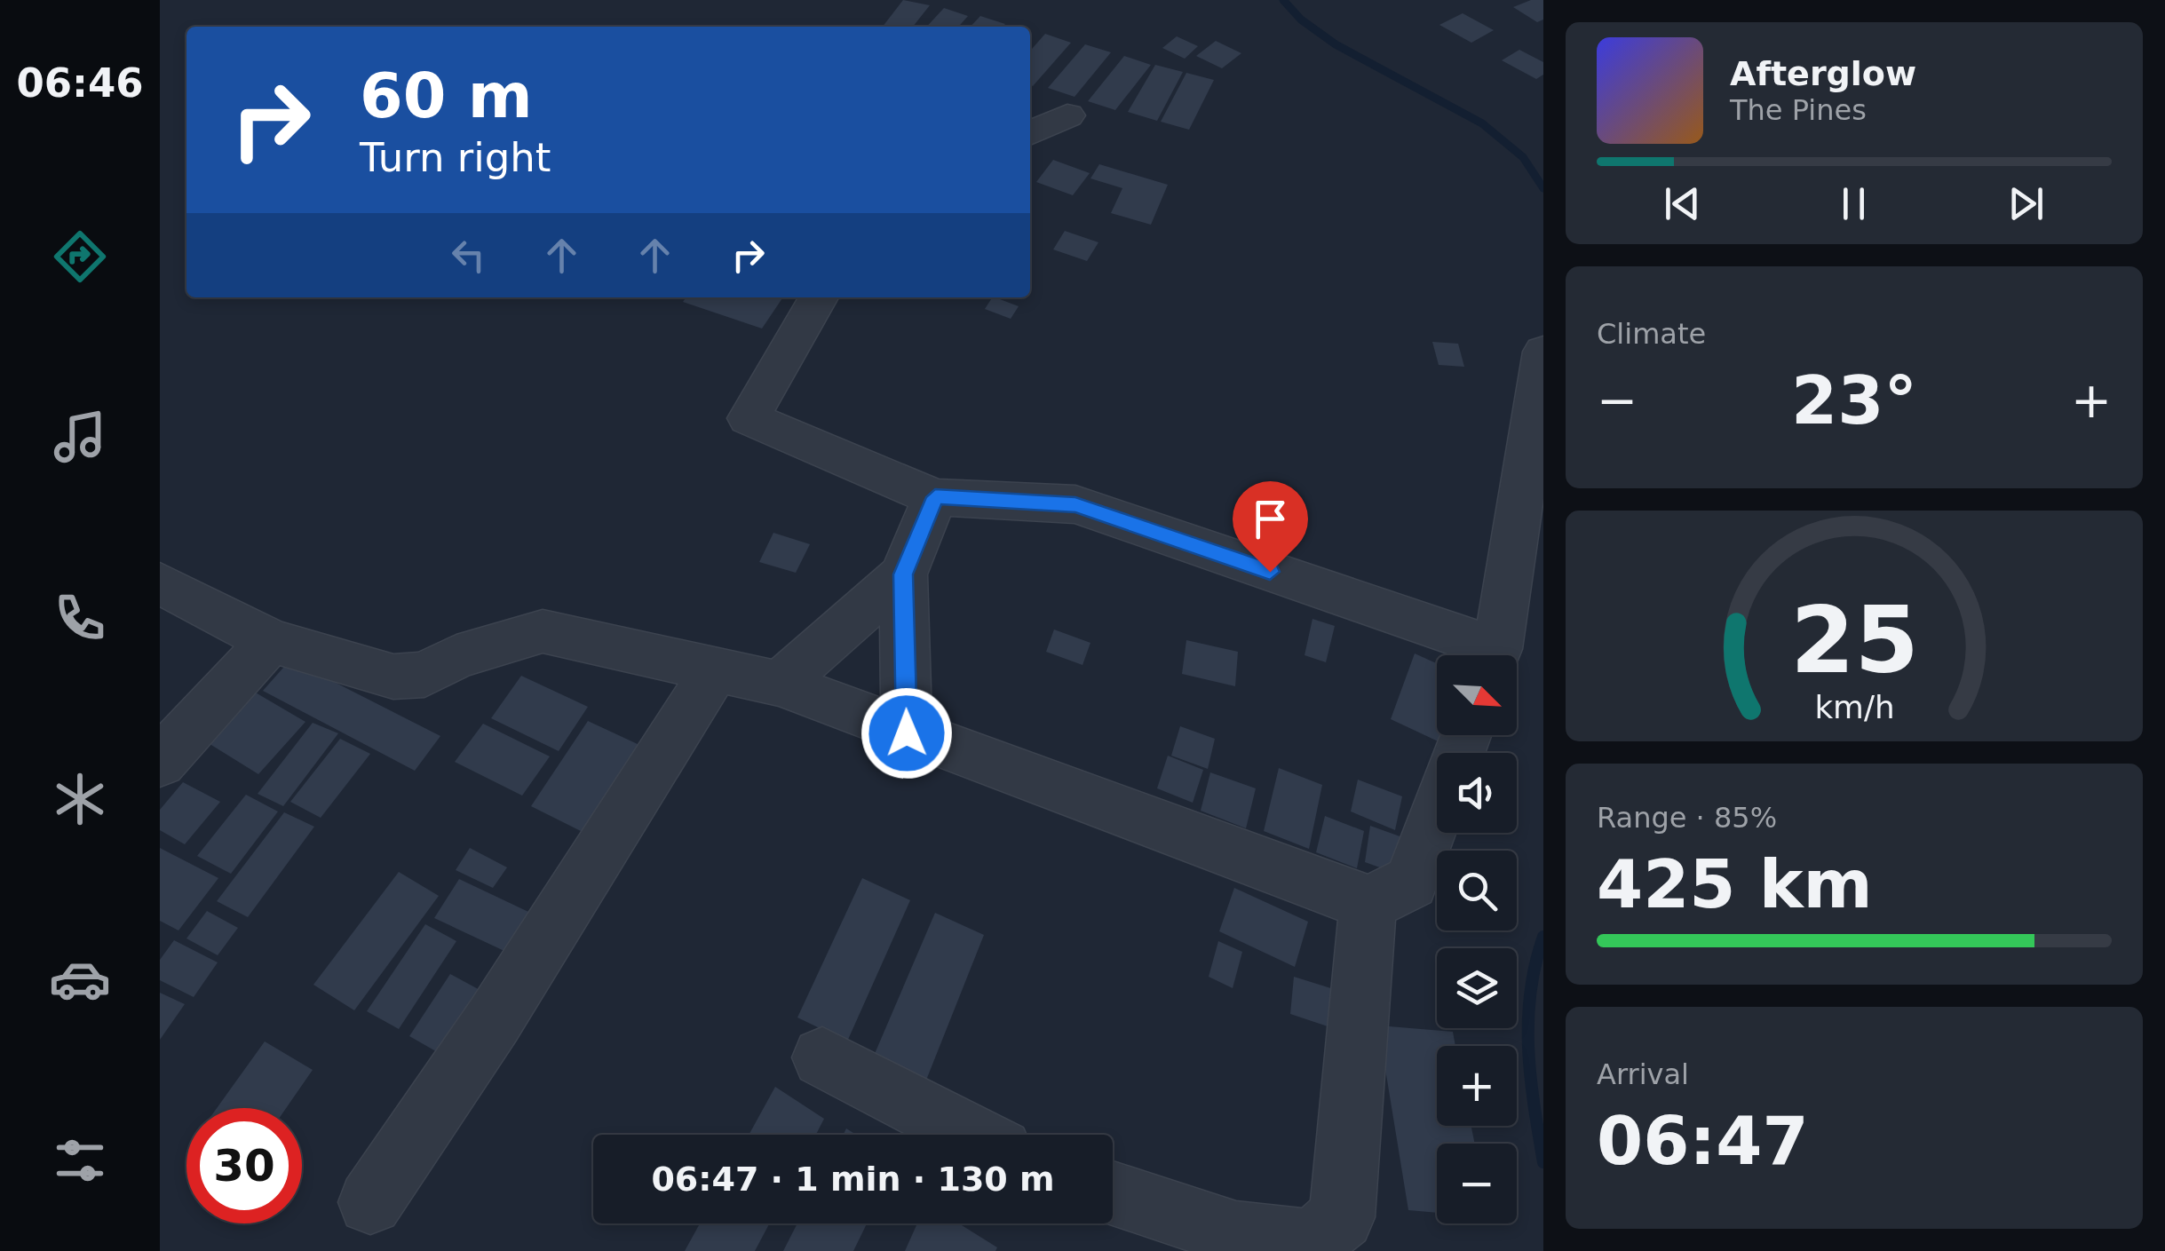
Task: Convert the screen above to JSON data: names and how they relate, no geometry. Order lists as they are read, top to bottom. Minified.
{"north":"bottom right","page":{"tabs":"06:46","turn":["60 m","Turn right"],"song":["Afterglow","The Pines"],"tile":["Climate",["Range · 85%","425 km"],["Arrival","06:47"]],"heat":["−","23°","+"],"map_buttons":["+","−"],"limit":"30","trip":"06:47 · 1 min · 130 m","gauge":["25","km/h"]}}
